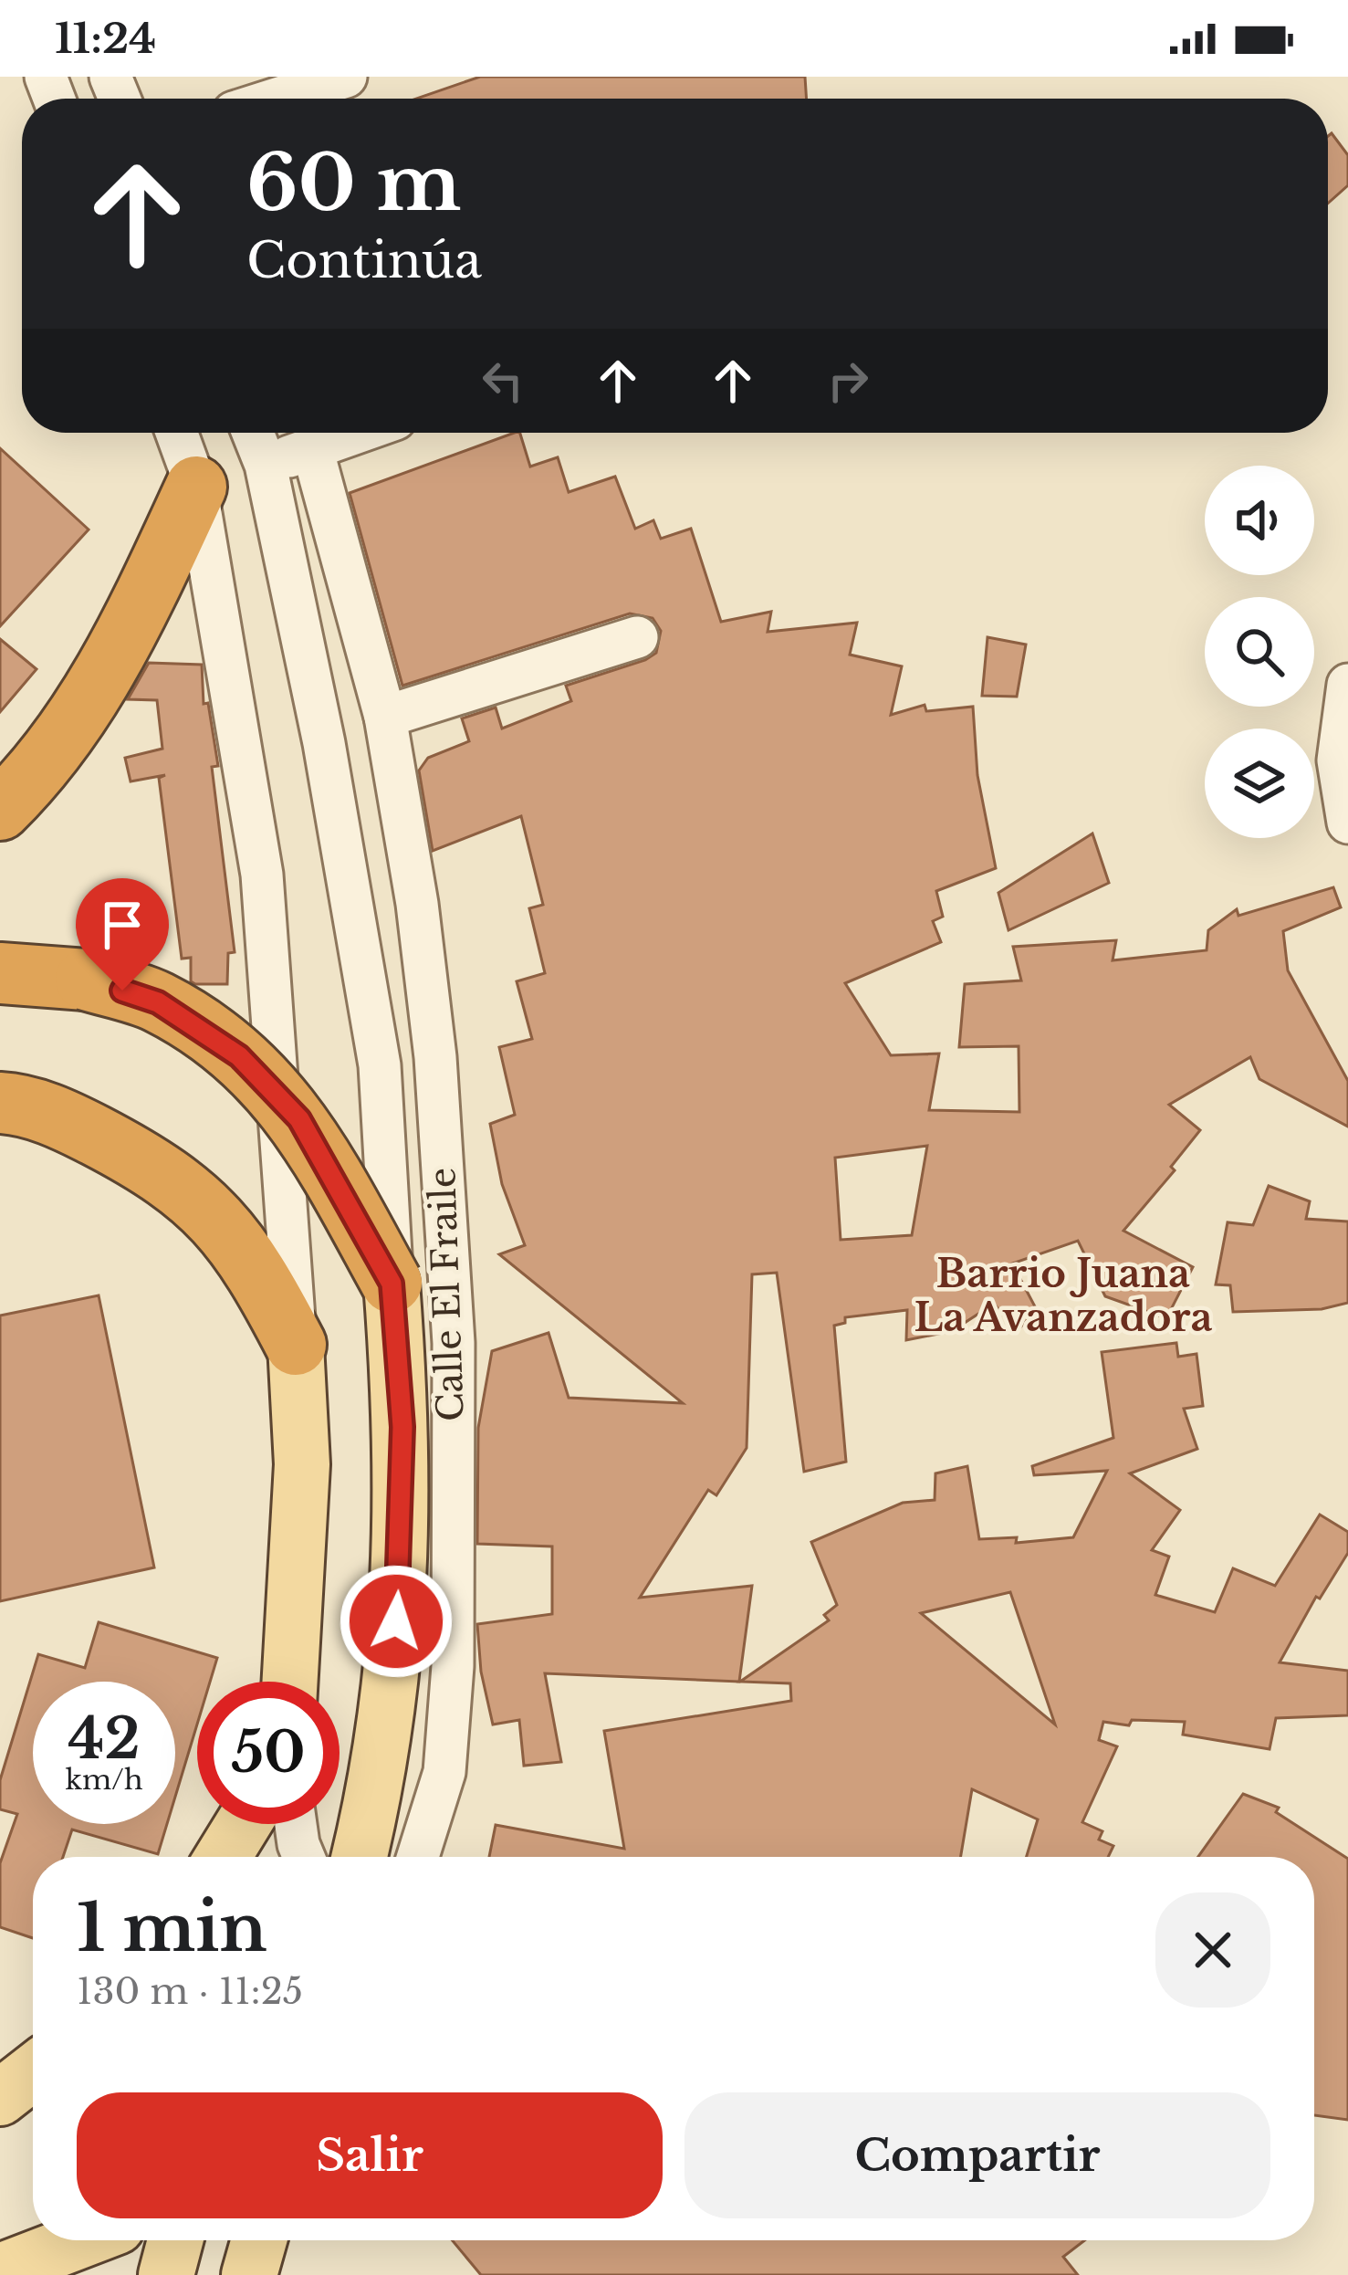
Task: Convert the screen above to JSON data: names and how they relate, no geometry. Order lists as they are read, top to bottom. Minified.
{"streets":{"street":["Calle El Fraile"]},"districts":["Barrio Juana La Avanzadora"],"page":{"status":"11:24","turn":["60 m","Continúa"],"speed":"42 km/h","limit":"50","heading":["1 min","130 m · 11:25"],"buttons":["Salir","Compartir"]}}
